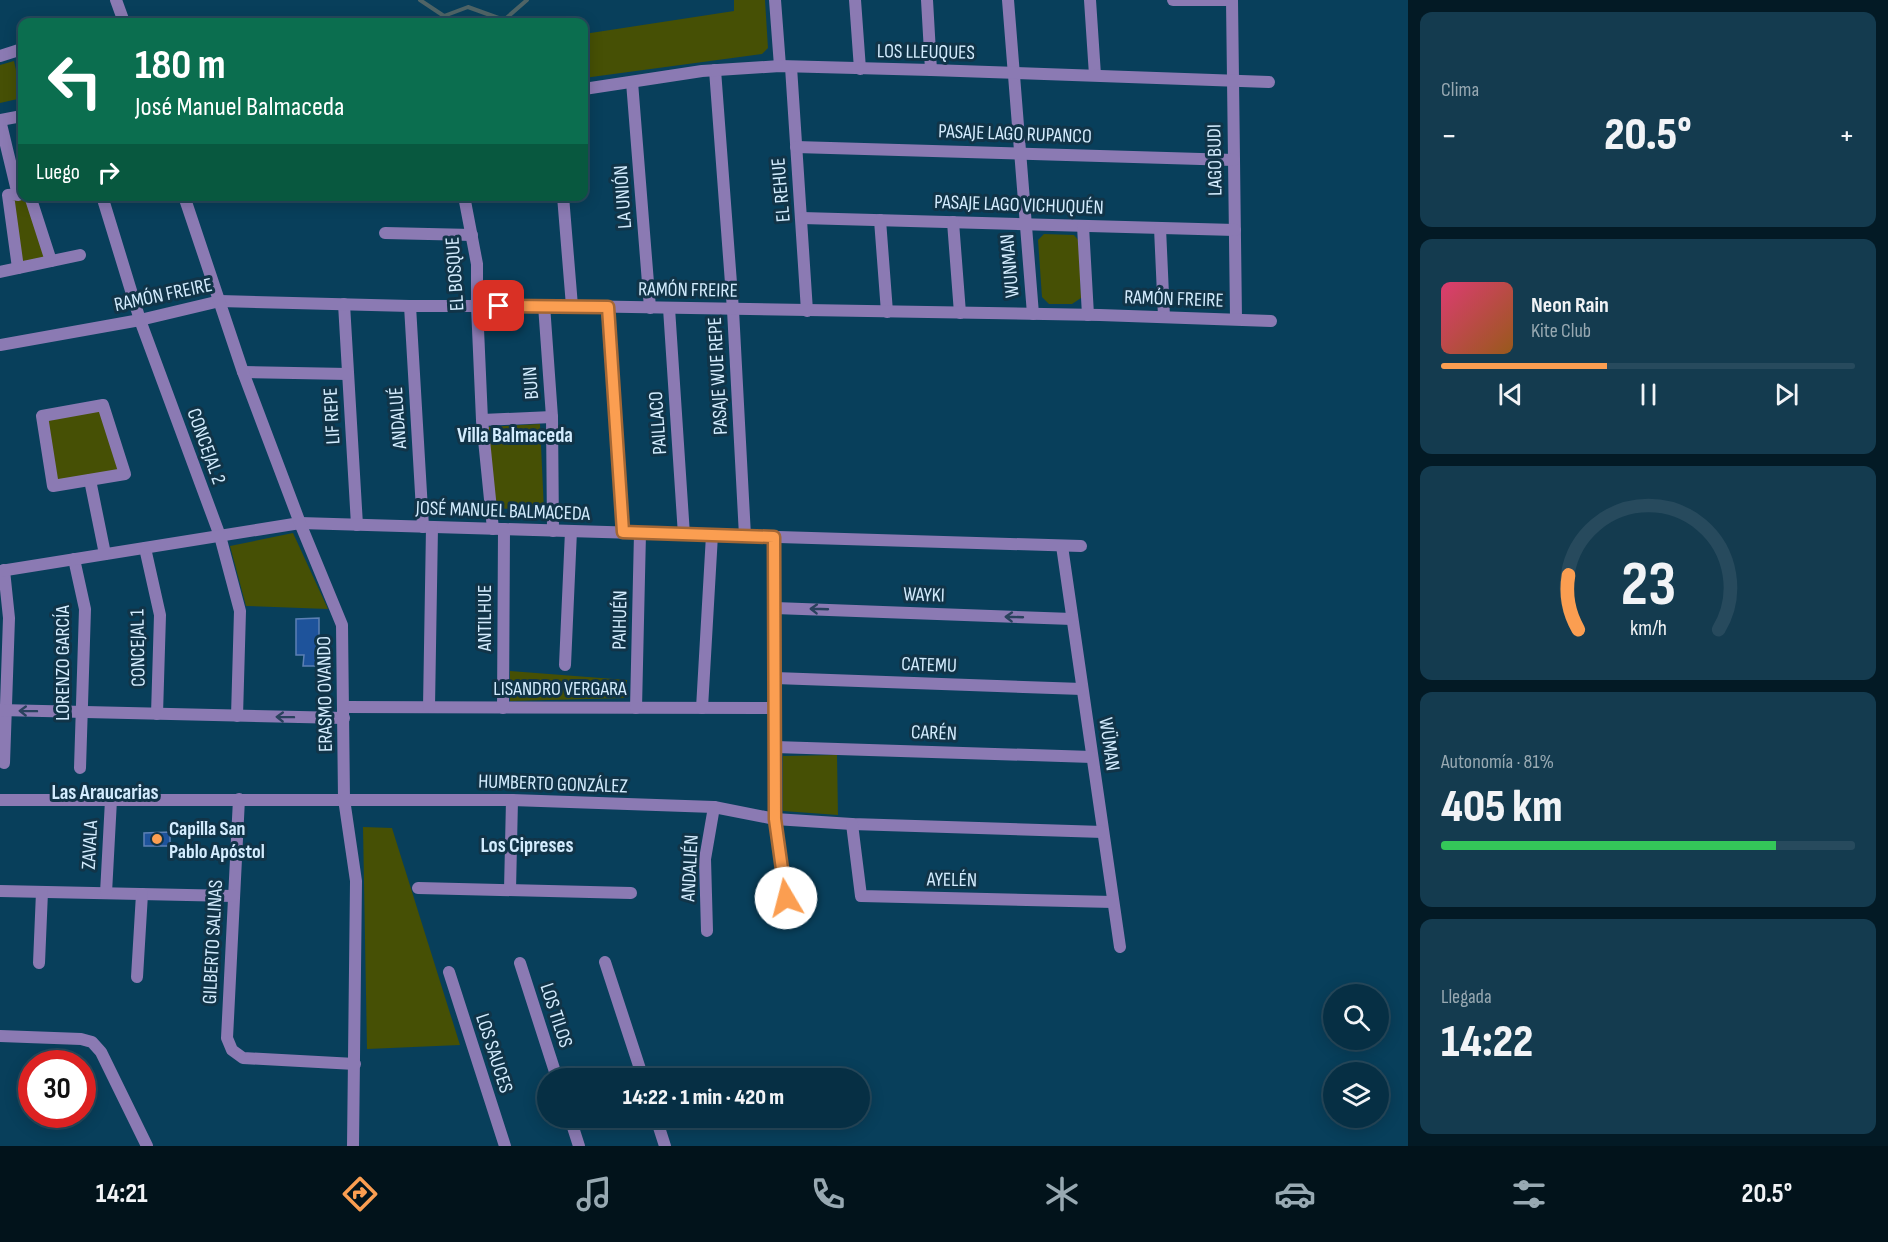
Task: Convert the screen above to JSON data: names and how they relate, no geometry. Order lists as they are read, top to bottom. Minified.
{"streets":{"street":["LOS LLEUQUES","PASAJE LAGO RUPANCO","LAGO BUDI","EL REHUE","LA UNIÓN","PASAJE LAGO VICHUQUÉN","WUNMAN","EL BOSQUE","RAMÓN FREIRE","PASAJE WUE REPE","BUIN","LIF REPE","ANDALUÉ","PAILLACO","CONCEJAL 2","JOSÉ MANUEL BALMACEDA","WAYKI","ANTILHUE","PAIHUÉN","CONCEJAL 1","LORENZO GARCÍA","CATEMU","LISANDRO VERGARA","ERASMO OVANDO","CARÉN","WÜMAN","HUMBERTO GONZÁLEZ","ZAVALA","ANDALIÉN","AYELÉN","GILBERTO SALINAS","LOS TILOS","LOS SAUCES"]},"crossings":[["LOS LLEUQUES","LAGO BUDI"],["LOS LLEUQUES","EL REHUE"],["LOS LLEUQUES","LA UNIÓN"],["LOS LLEUQUES","WUNMAN"],["LOS LLEUQUES","PASAJE WUE REPE"],["PASAJE LAGO RUPANCO","LAGO BUDI"],["PASAJE LAGO RUPANCO","EL REHUE"],["PASAJE LAGO RUPANCO","WUNMAN"],["LAGO BUDI","PASAJE LAGO VICHUQUÉN"],["LAGO BUDI","RAMÓN FREIRE"],["EL REHUE","PASAJE LAGO VICHUQUÉN"],["EL REHUE","RAMÓN FREIRE"],["LA UNIÓN","RAMÓN FREIRE"],["PASAJE LAGO VICHUQUÉN","WUNMAN"],["WUNMAN","RAMÓN FREIRE"],["EL BOSQUE","RAMÓN FREIRE"],["EL BOSQUE","JOSÉ MANUEL BALMACEDA"],["EL BOSQUE","ANTILHUE"],["RAMÓN FREIRE","PASAJE WUE REPE"],["RAMÓN FREIRE","BUIN"],["RAMÓN FREIRE","LIF REPE"],["RAMÓN FREIRE","ANDALUÉ"],["RAMÓN FREIRE","PAILLACO"],["RAMÓN FREIRE","CONCEJAL 2"],["RAMÓN FREIRE","ERASMO OVANDO"],["PASAJE WUE REPE","JOSÉ MANUEL BALMACEDA"],["BUIN","JOSÉ MANUEL BALMACEDA"],["LIF REPE","JOSÉ MANUEL BALMACEDA"],["ANDALUÉ","JOSÉ MANUEL BALMACEDA"],["ANDALUÉ","LISANDRO VERGARA"],["PAILLACO","JOSÉ MANUEL BALMACEDA"],["CONCEJAL 2","JOSÉ MANUEL BALMACEDA"],["CONCEJAL 2","LISANDRO VERGARA"],["JOSÉ MANUEL BALMACEDA","ANTILHUE"],["JOSÉ MANUEL BALMACEDA","PAIHUÉN"],["JOSÉ MANUEL BALMACEDA","CONCEJAL 1"],["JOSÉ MANUEL BALMACEDA","LORENZO GARCÍA"],["JOSÉ MANUEL BALMACEDA","ERASMO OVANDO"],["JOSÉ MANUEL BALMACEDA","WÜMAN"],["WAYKI","WÜMAN"],["ANTILHUE","LISANDRO VERGARA"],["PAIHUÉN","LISANDRO VERGARA"],["CONCEJAL 1","LISANDRO VERGARA"],["LORENZO GARCÍA","LISANDRO VERGARA"],["CATEMU","WÜMAN"],["LISANDRO VERGARA","ERASMO OVANDO"],["ERASMO OVANDO","HUMBERTO GONZÁLEZ"],["ERASMO OVANDO","GILBERTO SALINAS"],["CARÉN","WÜMAN"],["WÜMAN","HUMBERTO GONZÁLEZ"],["WÜMAN","AYELÉN"],["HUMBERTO GONZÁLEZ","ZAVALA"],["HUMBERTO GONZÁLEZ","ANDALIÉN"],["HUMBERTO GONZÁLEZ","AYELÉN"],["HUMBERTO GONZÁLEZ","GILBERTO SALINAS"]],"one_way":["WAYKI"],"districts":["Villa Balmaceda","Las Araucarias","Los Cipreses"],"places":["Capilla San Pablo Apóstol"],"page":{"tile":["Clima",["Autonomía · 81%","405 km"],["Llegada","14:22"]],"turn":["180 m","José Manuel Balmaceda"],"heat":["−","20.5°","+"],"then":"Luego","song":["Neon Rain","Kite Club"],"limit":"30","trip":"14:22 · 1 min · 420 m","tabs":["14:21","20.5°"],"gauge":["23","km/h"]}}
